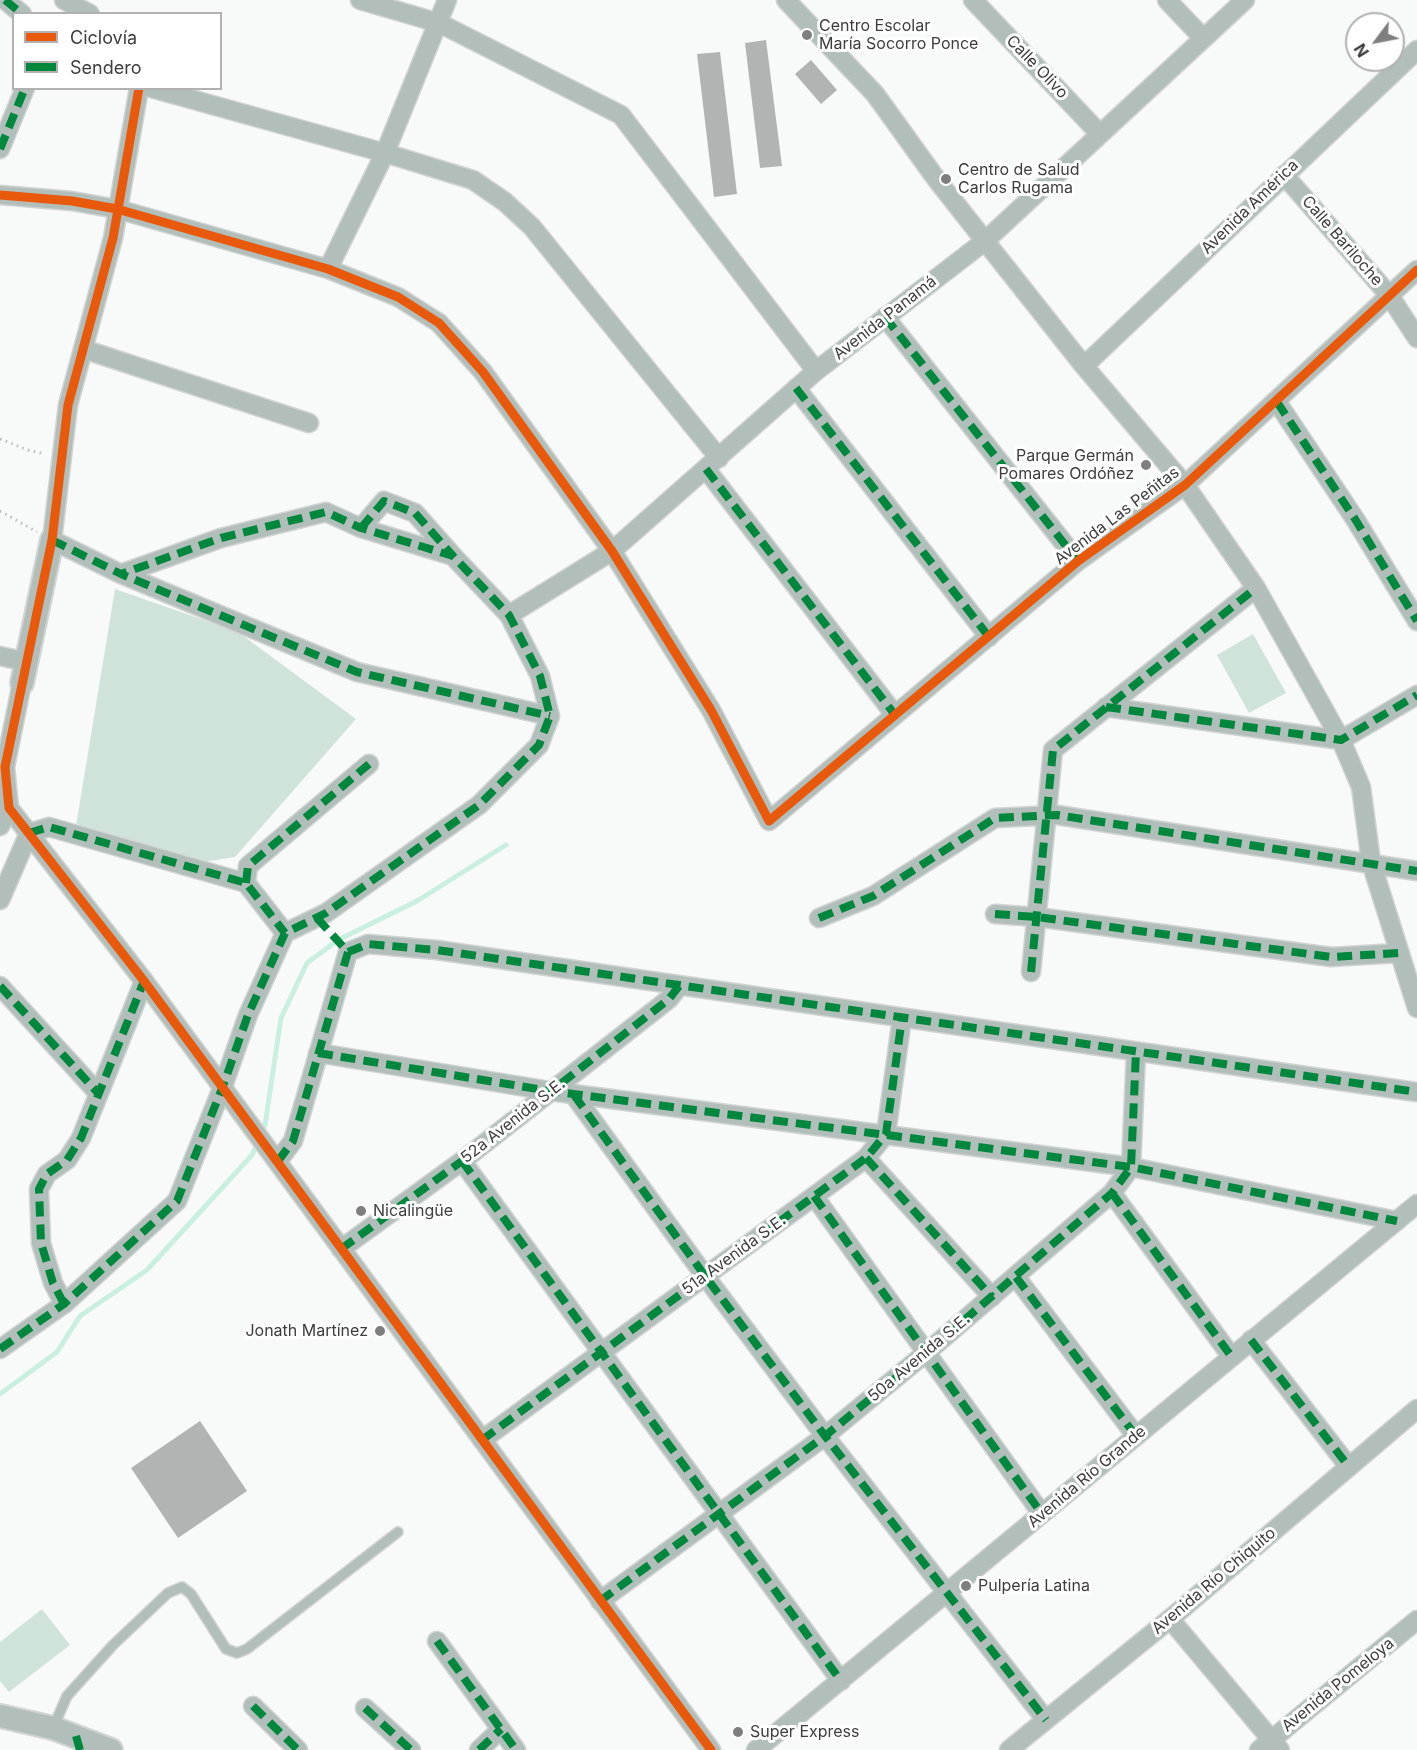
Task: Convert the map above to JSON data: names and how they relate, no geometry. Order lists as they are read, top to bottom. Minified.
{"streets":{"street":["Calle Olivo","Avenida América","Calle Bariloche","Avenida Panamá","Avenida Las Peñitas","52a Avenida S.E.","51a Avenida S.E.","50a Avenida S.E.","Avenida Río Grande","Avenida Río Chiquito","Avenida Pomeloya"]},"crossings":[["Calle Olivo","Avenida Panamá"],["Avenida América","Calle Bariloche"],["Calle Bariloche","Avenida Las Peñitas"],["Avenida Panamá","Avenida Las Peñitas"]],"places":["Centro Escolar María Socorro Ponce","Centro de Salud Carlos Rugama","Parque Germán Pomares Ordóñez","Nicalingüe","Jonath Martínez","Pulpería Latina","Super Express"],"legend":["Ciclovía","Sendero"],"north":"bottom left"}
